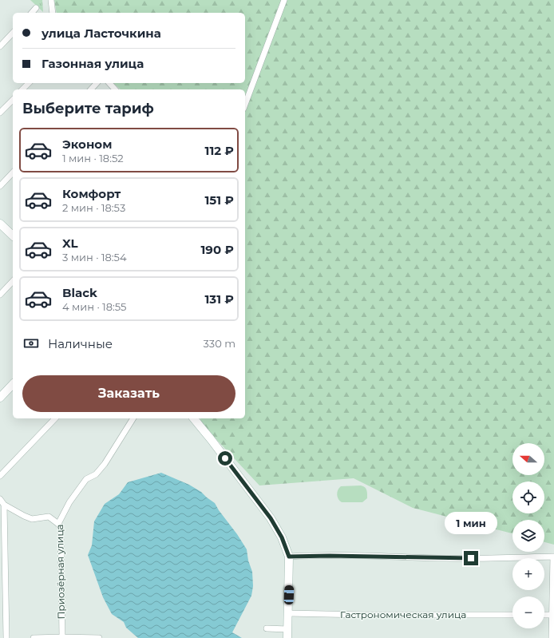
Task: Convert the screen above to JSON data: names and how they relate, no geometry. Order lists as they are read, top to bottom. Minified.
{"streets":{"street":["Приозёрная улица","Гастрономическая улица"]},"north":"left","page":{"banner":["улица Ласточкина","Газонная улица"],"heading":"Выберите тариф","list":[{"name":"Эконом","note":"1 мин · 18:52","value":"112 ₽"},{"name":"Комфорт","note":"2 мин · 18:53","value":"151 ₽"},{"name":"XL","note":"3 мин · 18:54","value":"190 ₽"},{"name":"Black","note":"4 мин · 18:55","value":"131 ₽"}],"pay":["Наличные","330 m"],"buttons":"Заказать","map_buttons":["+","−"],"bubble":"1 мин"}}
